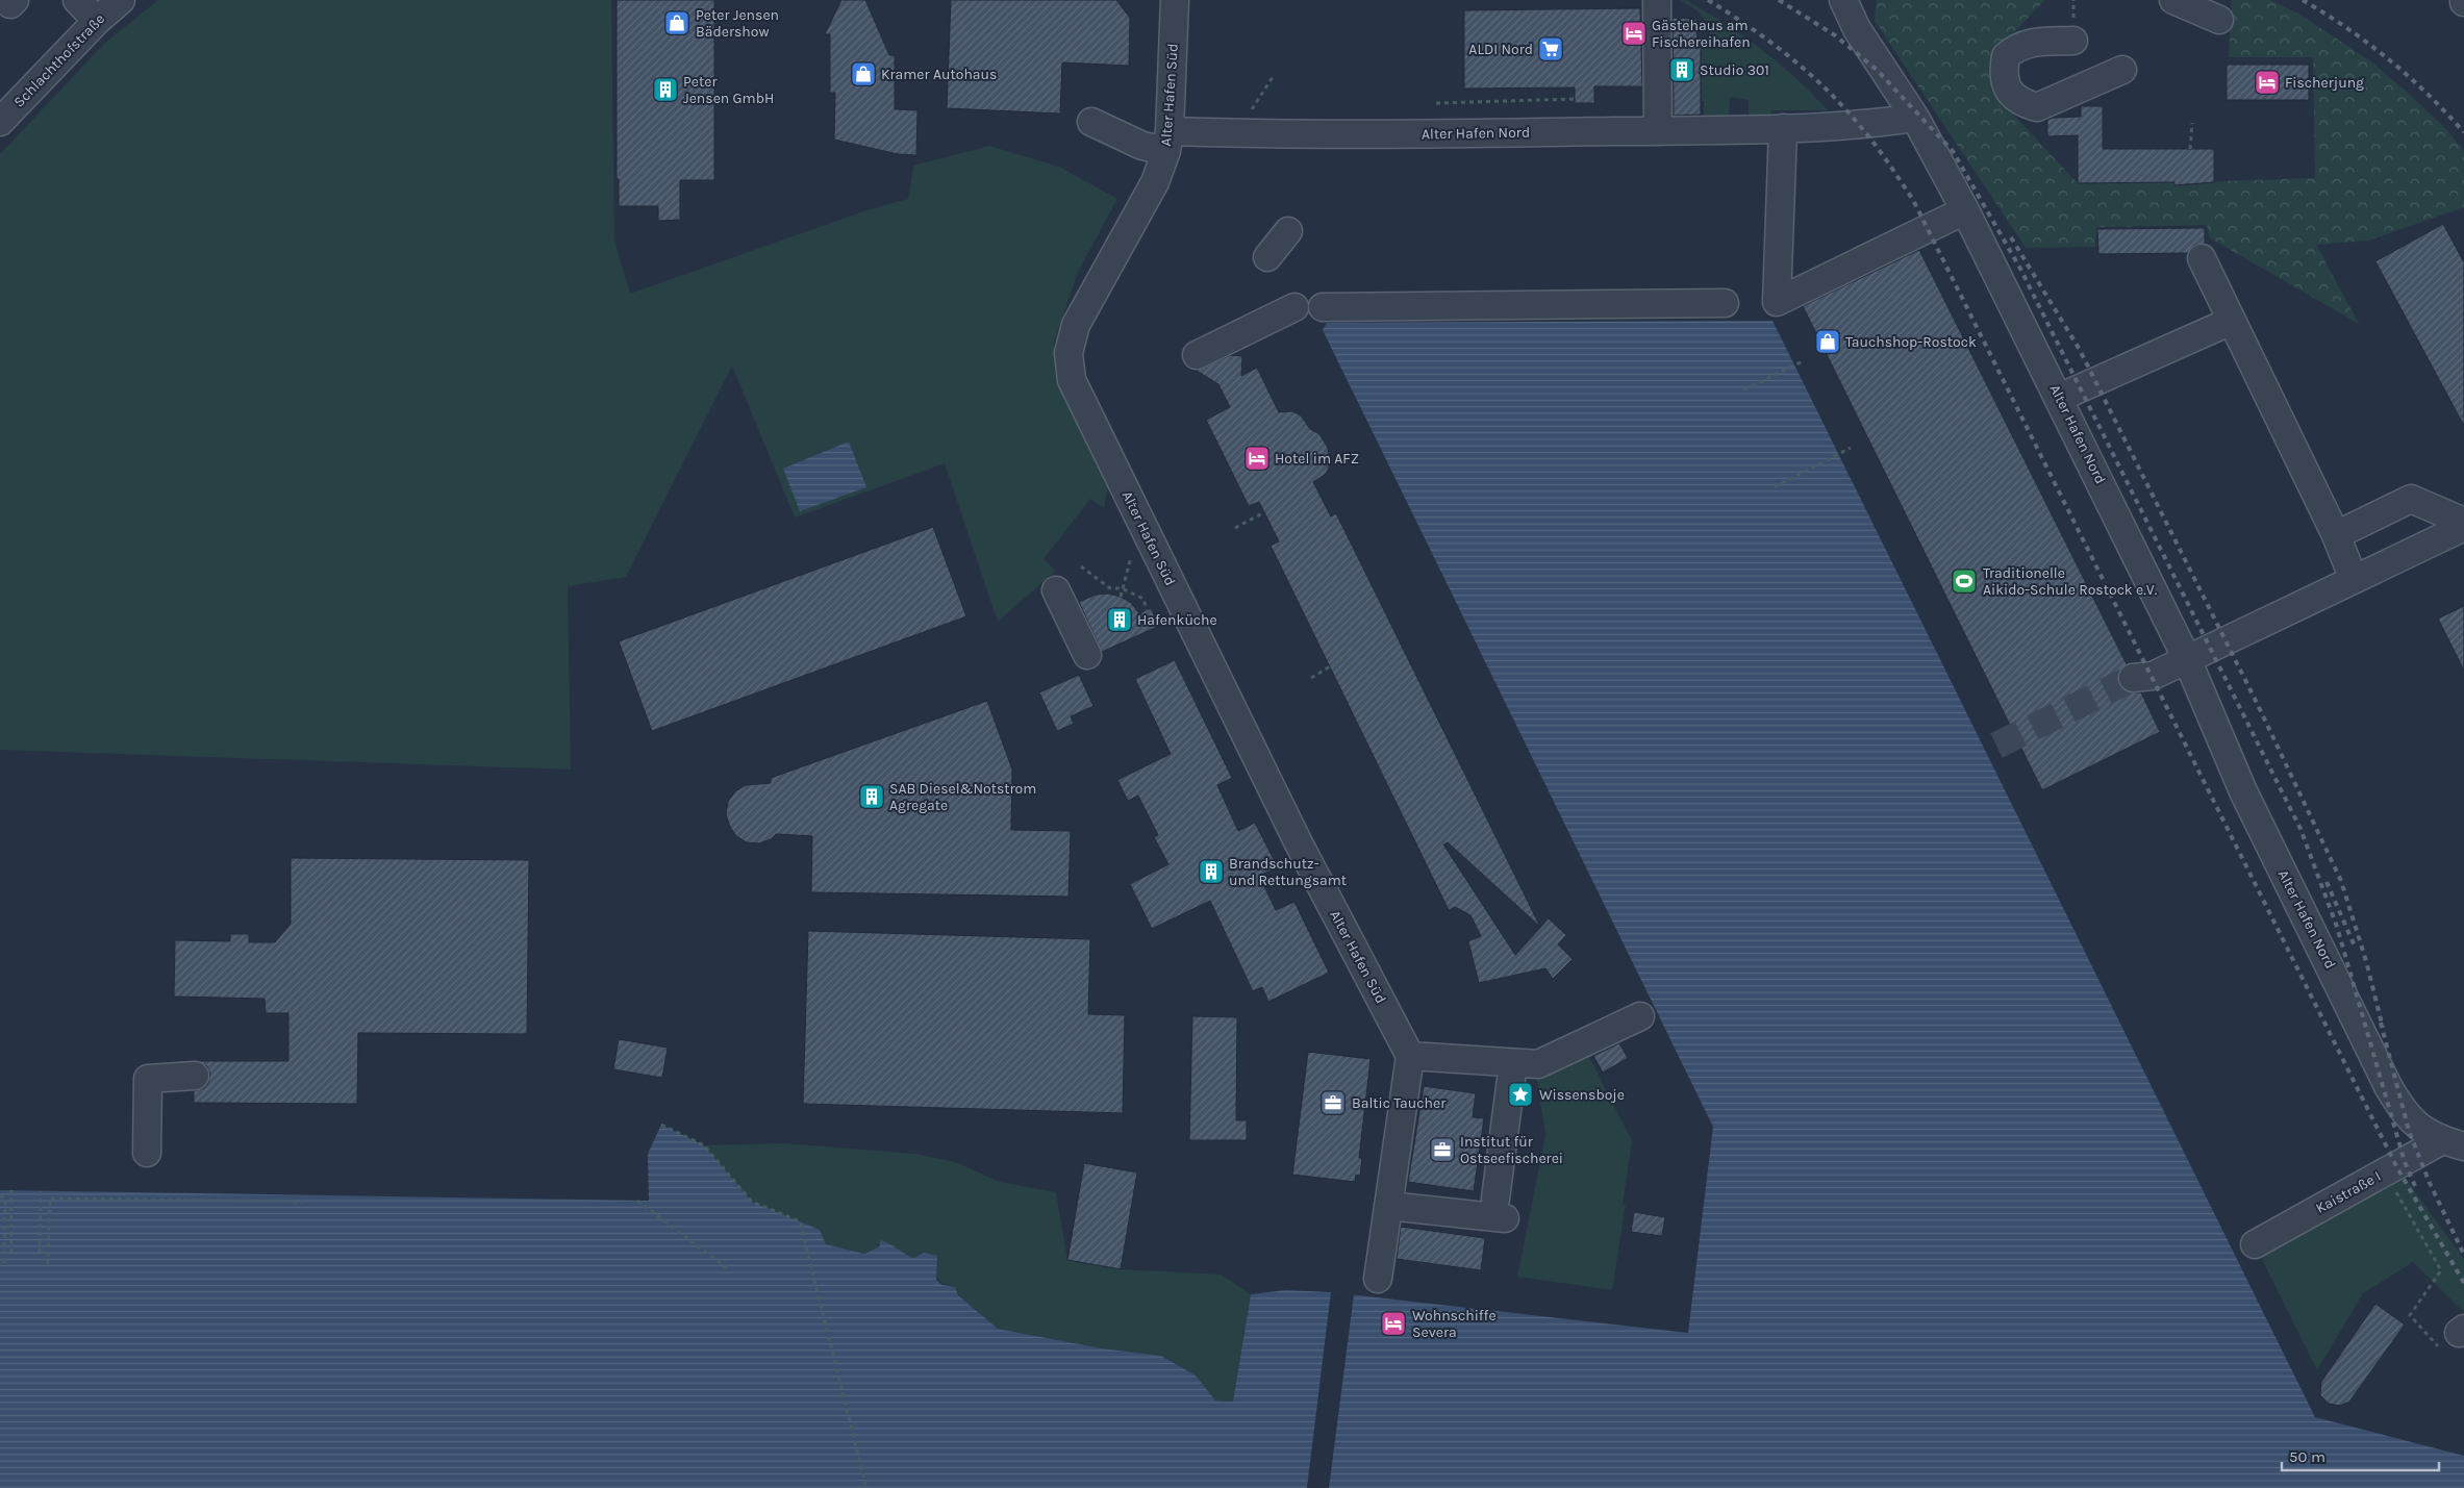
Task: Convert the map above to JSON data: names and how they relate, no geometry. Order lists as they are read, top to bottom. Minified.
{"streets":{"street":["Schlachthofstraße","Alter Hafen Süd","Alter Hafen Nord","Kaistraße I"]},"crossings":[["Alter Hafen Süd","Alter Hafen Nord"],["Alter Hafen Nord","Kaistraße I"]],"places":{"shop":["Peter Jensen Bädershow","Kramer Autohaus","Tauchshop-Rostock"],"hotel":["Gästehaus am Fischereihafen","Fischerjung","Hotel im AFZ","Wohnschiffe Severa"],"supermarket":["ALDI Nord"],"building":["Studio 301","Peter Jensen GmbH","Hafenküche","SAB Diesel&Notstrom Agregate","Brandschutz- und Rettungsamt"],"sports":["Traditionelle Aikido-Schule Rostock e.V."],"place":["Wissensboje"],"office":["Baltic Taucher","Institut für Ostseefischerei"]},"scale_bar":"50 m"}
